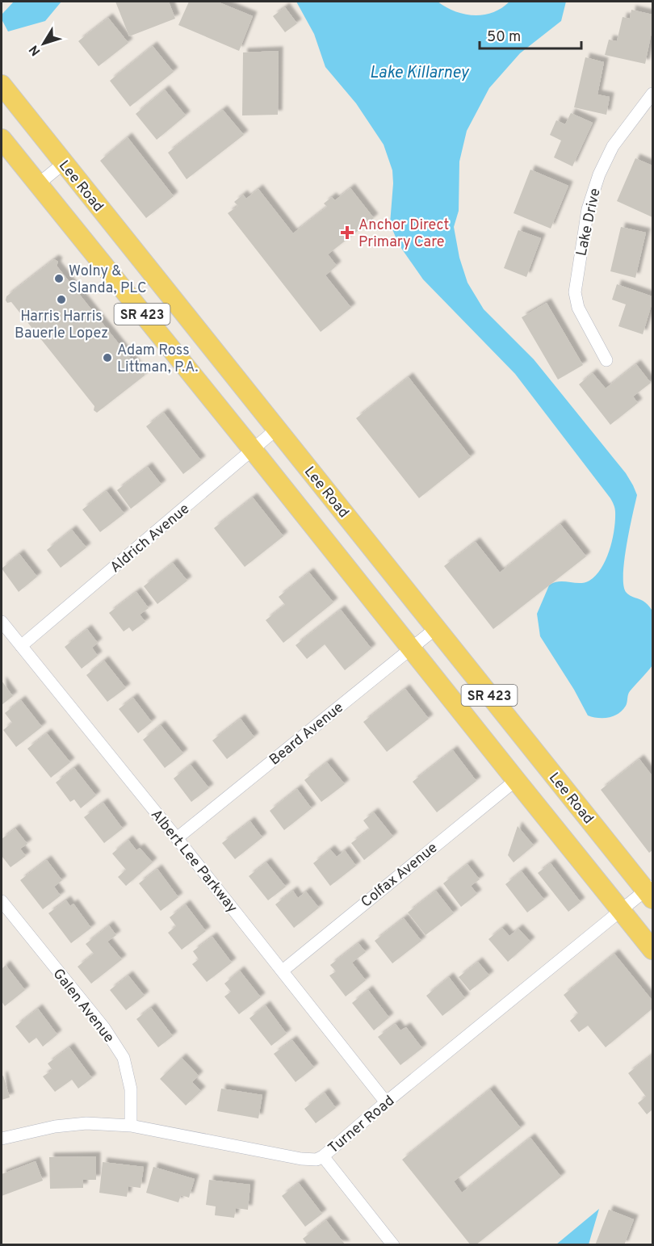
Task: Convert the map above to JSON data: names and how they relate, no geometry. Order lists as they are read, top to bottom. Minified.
{"streets":{"main road":["Lee Road","SR 423"],"street":["Lake Drive","Aldrich Avenue","Beard Avenue","Albert Lee Parkway","Colfax Avenue","Galen Avenue","Turner Road"]},"crossings":[["Lee Road","Aldrich Avenue"],["Lee Road","Beard Avenue"],["Lee Road","Turner Road"],["SR 423","Aldrich Avenue"],["SR 423","Beard Avenue"],["SR 423","Colfax Avenue"],["SR 423","Turner Road"],["Aldrich Avenue","Albert Lee Parkway"],["Beard Avenue","Albert Lee Parkway"],["Albert Lee Parkway","Colfax Avenue"],["Albert Lee Parkway","Turner Road"],["Galen Avenue","Turner Road"]],"water":["Lake Killarney"],"places":{"health":["Anchor Direct Primary Care"],"other":["Wolny & Slanda, PLC","Harris Harris Bauerle Lopez","Adam Ross Littman, P.A."]},"scale_bar":"50 m","north":"bottom left"}
